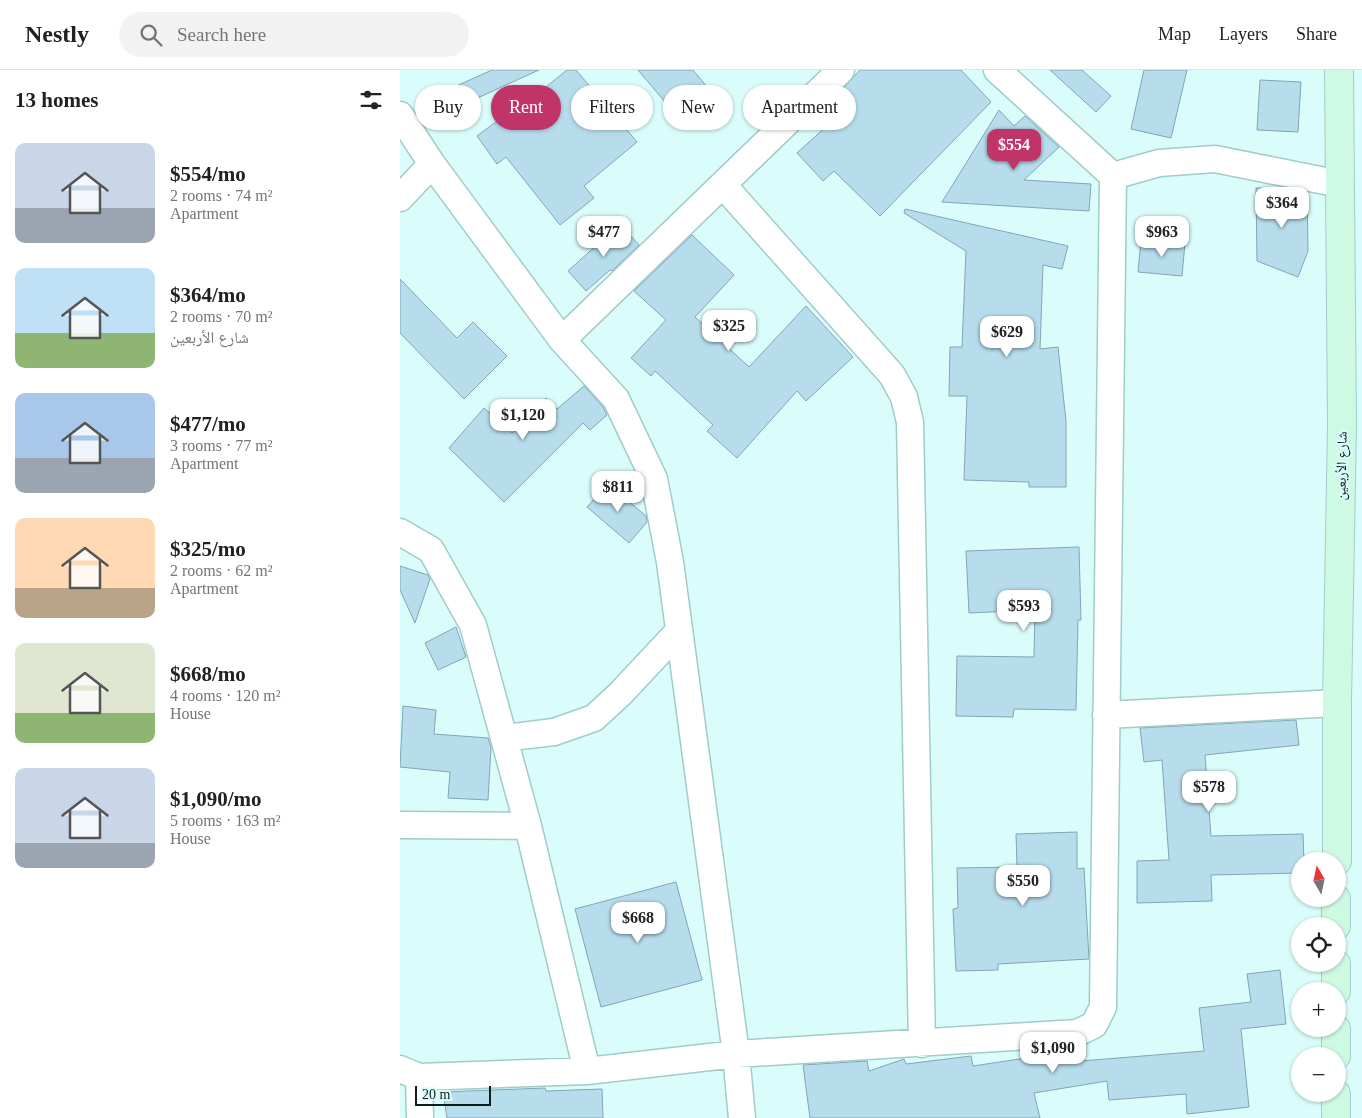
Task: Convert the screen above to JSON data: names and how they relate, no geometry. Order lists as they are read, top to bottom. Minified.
{"streets":{"main road":["شارع الأربعين"]},"scale_bar":"20 m","north":"top","page":{"header":"Nestly","search":"Search here","nav":["Map","Layers","Share"],"heading":"13 homes","chip":["Buy","Rent","Filters","New","Apartment"],"price":["$554","$364","$477","$963","$325","$629","$1,120","$811","$593","$578","$550","$668","$1,090"],"list":[{"name":"$554/mo","note":"2 rooms · 74 m² · Apartment"},{"name":"$364/mo","note":"2 rooms · 70 m² · شارع الأربعين"},{"name":"$477/mo","note":"3 rooms · 77 m² · Apartment"},{"name":"$325/mo","note":"2 rooms · 62 m² · Apartment"},{"name":"$668/mo","note":"4 rooms · 120 m² · House"},{"name":"$1,090/mo","note":"5 rooms · 163 m² · House"}],"map_buttons":["+","−"],"scale":"20 m"}}
